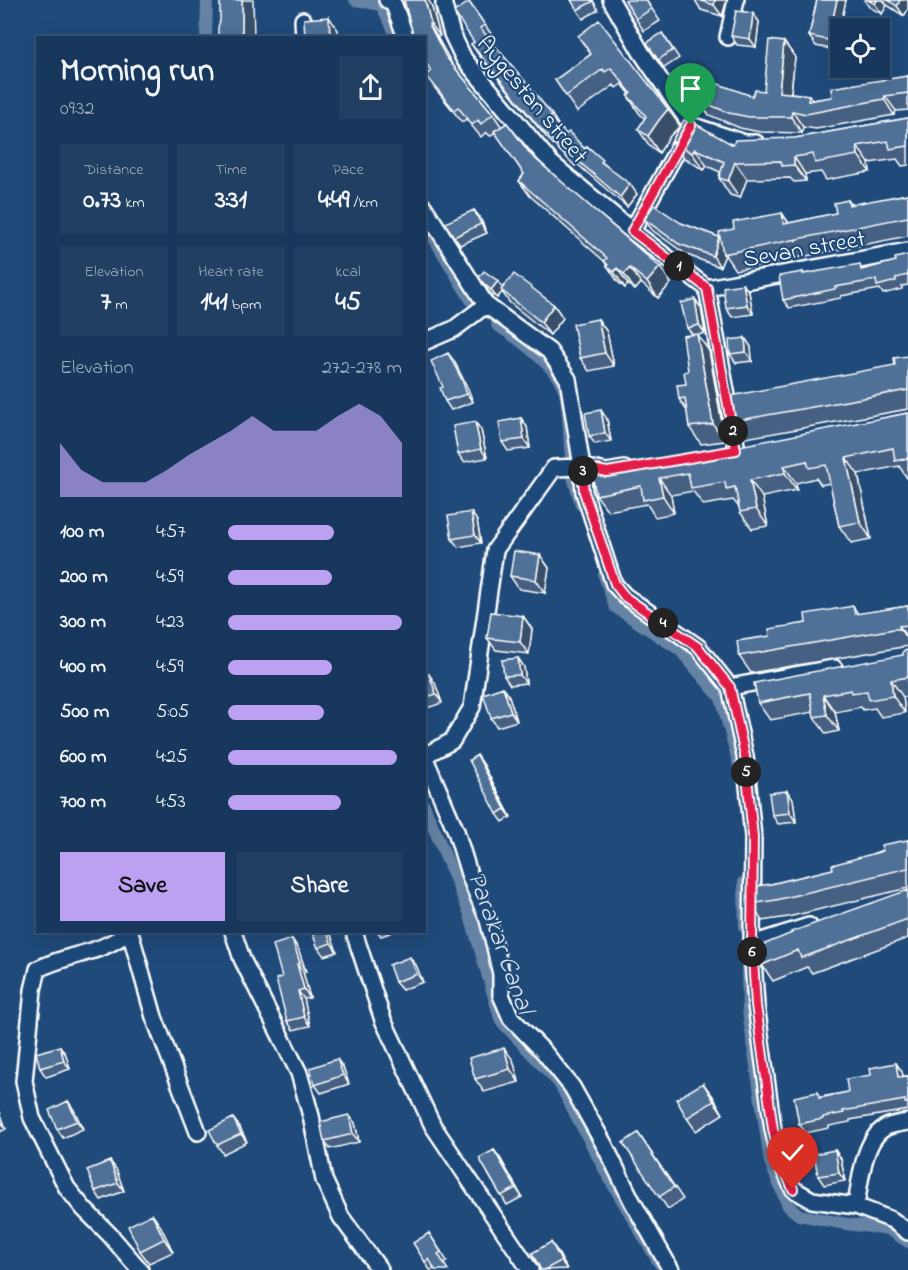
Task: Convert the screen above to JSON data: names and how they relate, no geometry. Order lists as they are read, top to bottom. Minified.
{"streets":{"street":["Aygestan street","Sevan street"]},"crossings":[["Aygestan street","Sevan street"]],"water":["Parakar Canal"],"page":{"heading":["Morning run","09:32"],"stats":[["Distance","0.73 km"],["Time","3:31"],["Pace","4:49 /km"],["Elevation","7 m"],["Heart rate","141 bpm"],["kcal","45"]],"pins":["1","2","3","4","5","6"],"chart":["Elevation","272–278 m"],"list":[{"name":"100 m","note":"4:57"},{"name":"200 m","note":"4:59"},{"name":"300 m","note":"4:23"},{"name":"400 m","note":"4:59"},{"name":"500 m","note":"5:05"},{"name":"600 m","note":"4:25"},{"name":"700 m","note":"4:53"}],"buttons":["Save","Share"]}}
